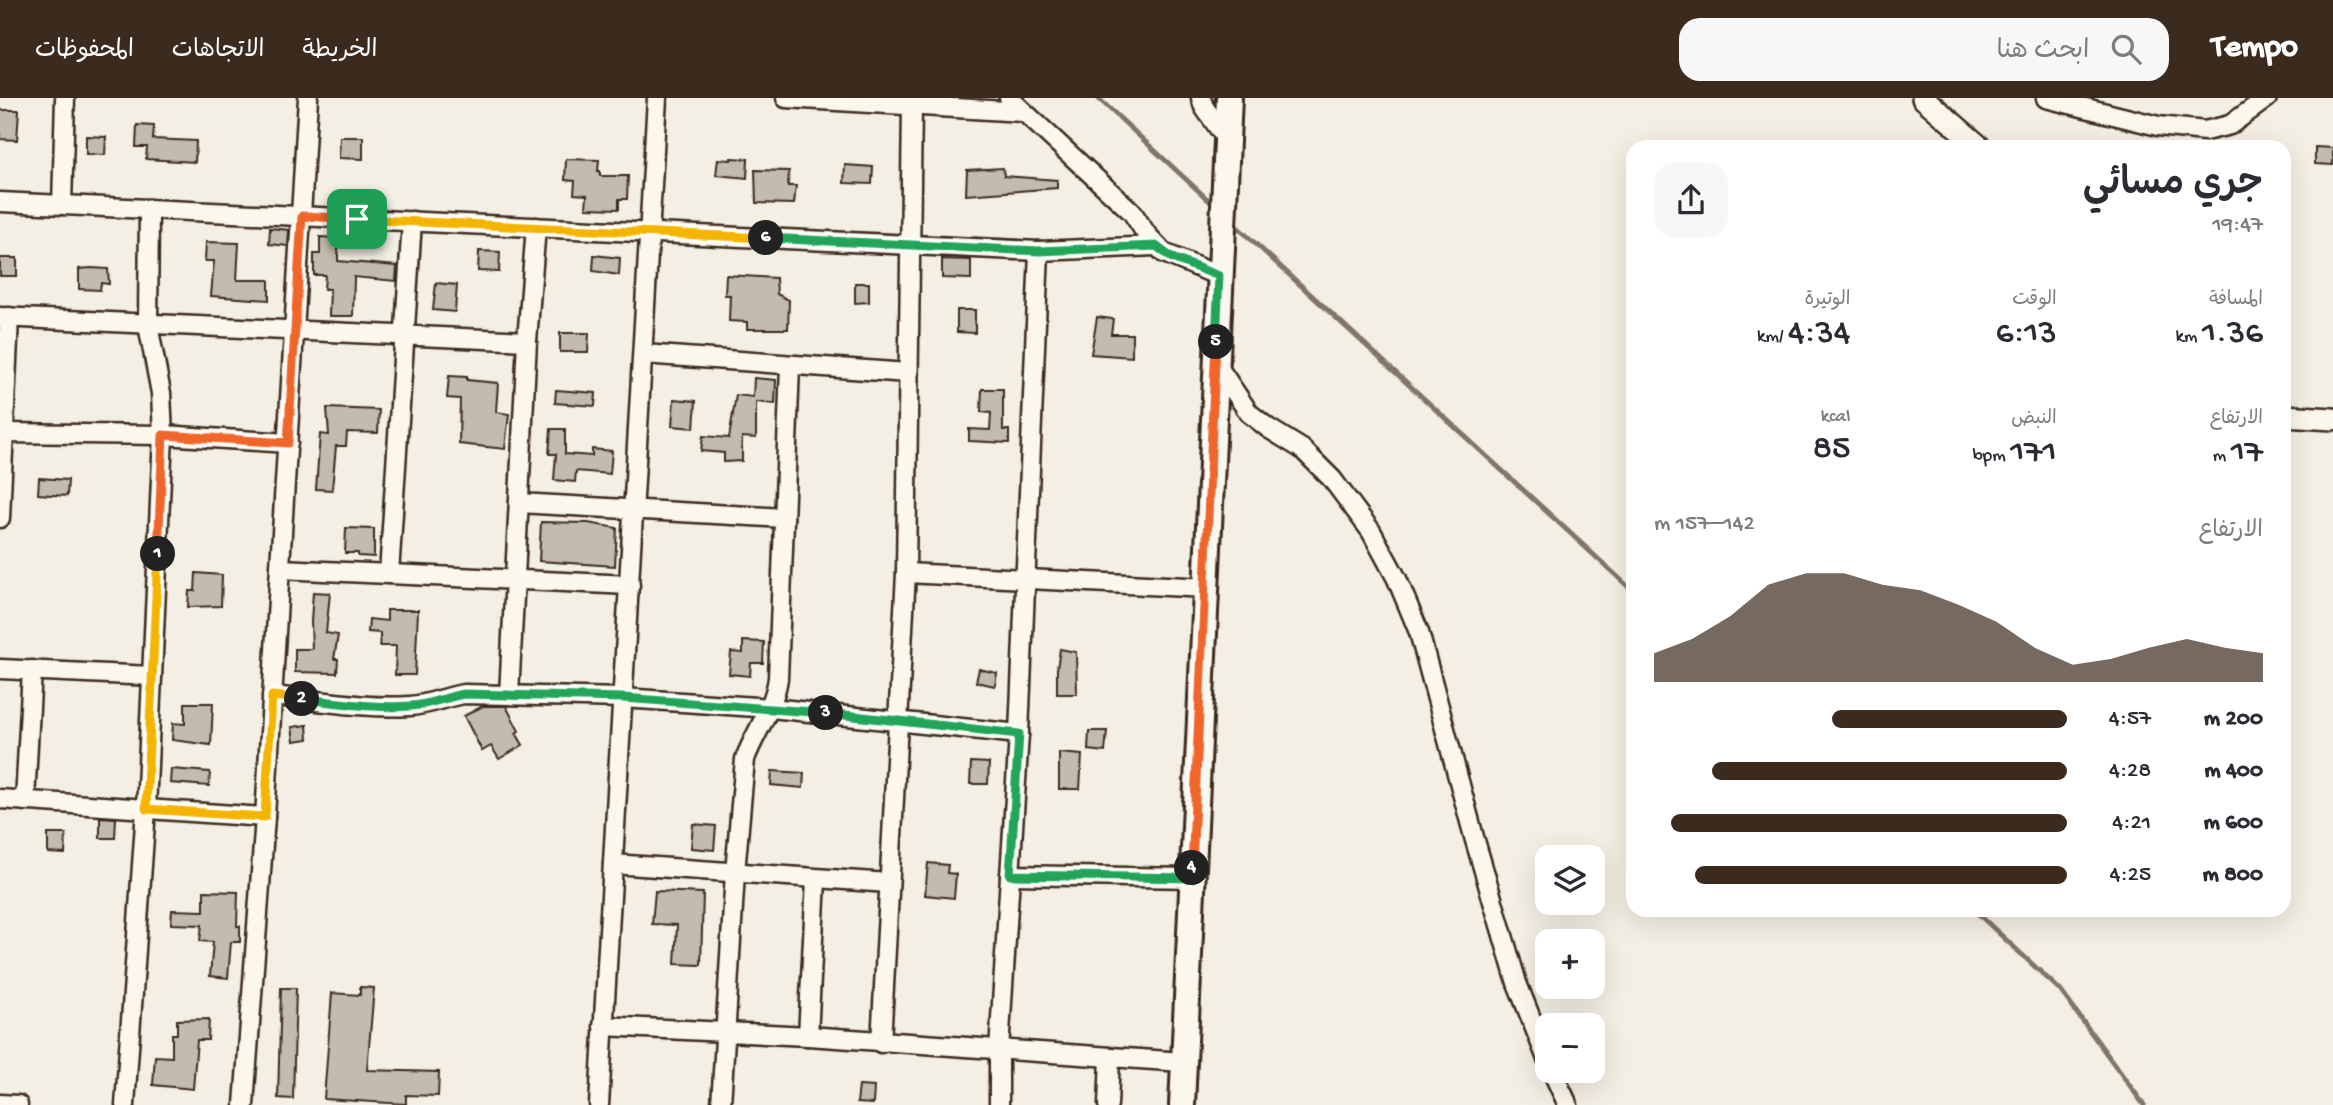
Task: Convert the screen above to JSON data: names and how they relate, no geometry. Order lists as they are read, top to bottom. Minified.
{"page":{"header":"Tempo","search":"ابحث هنا","nav":["الخريطة","الاتجاهات","المحفوظات"],"heading":["جري مسائي","19:47"],"pins":["6","5","1","2","3","4"],"stats":[["المسافة","1.36 km"],["الوقت","6:13"],["الوتيرة","4:34 /km"],["الارتفاع","17 m"],["النبض","171 bpm"],["kcal","85"]],"chart":["الارتفاع","142–157 m"],"list":[{"name":"200 m","note":"4:57"},{"name":"400 m","note":"4:28"},{"name":"600 m","note":"4:21"},{"name":"800 m","note":"4:25"}],"map_buttons":["+","−"]}}
